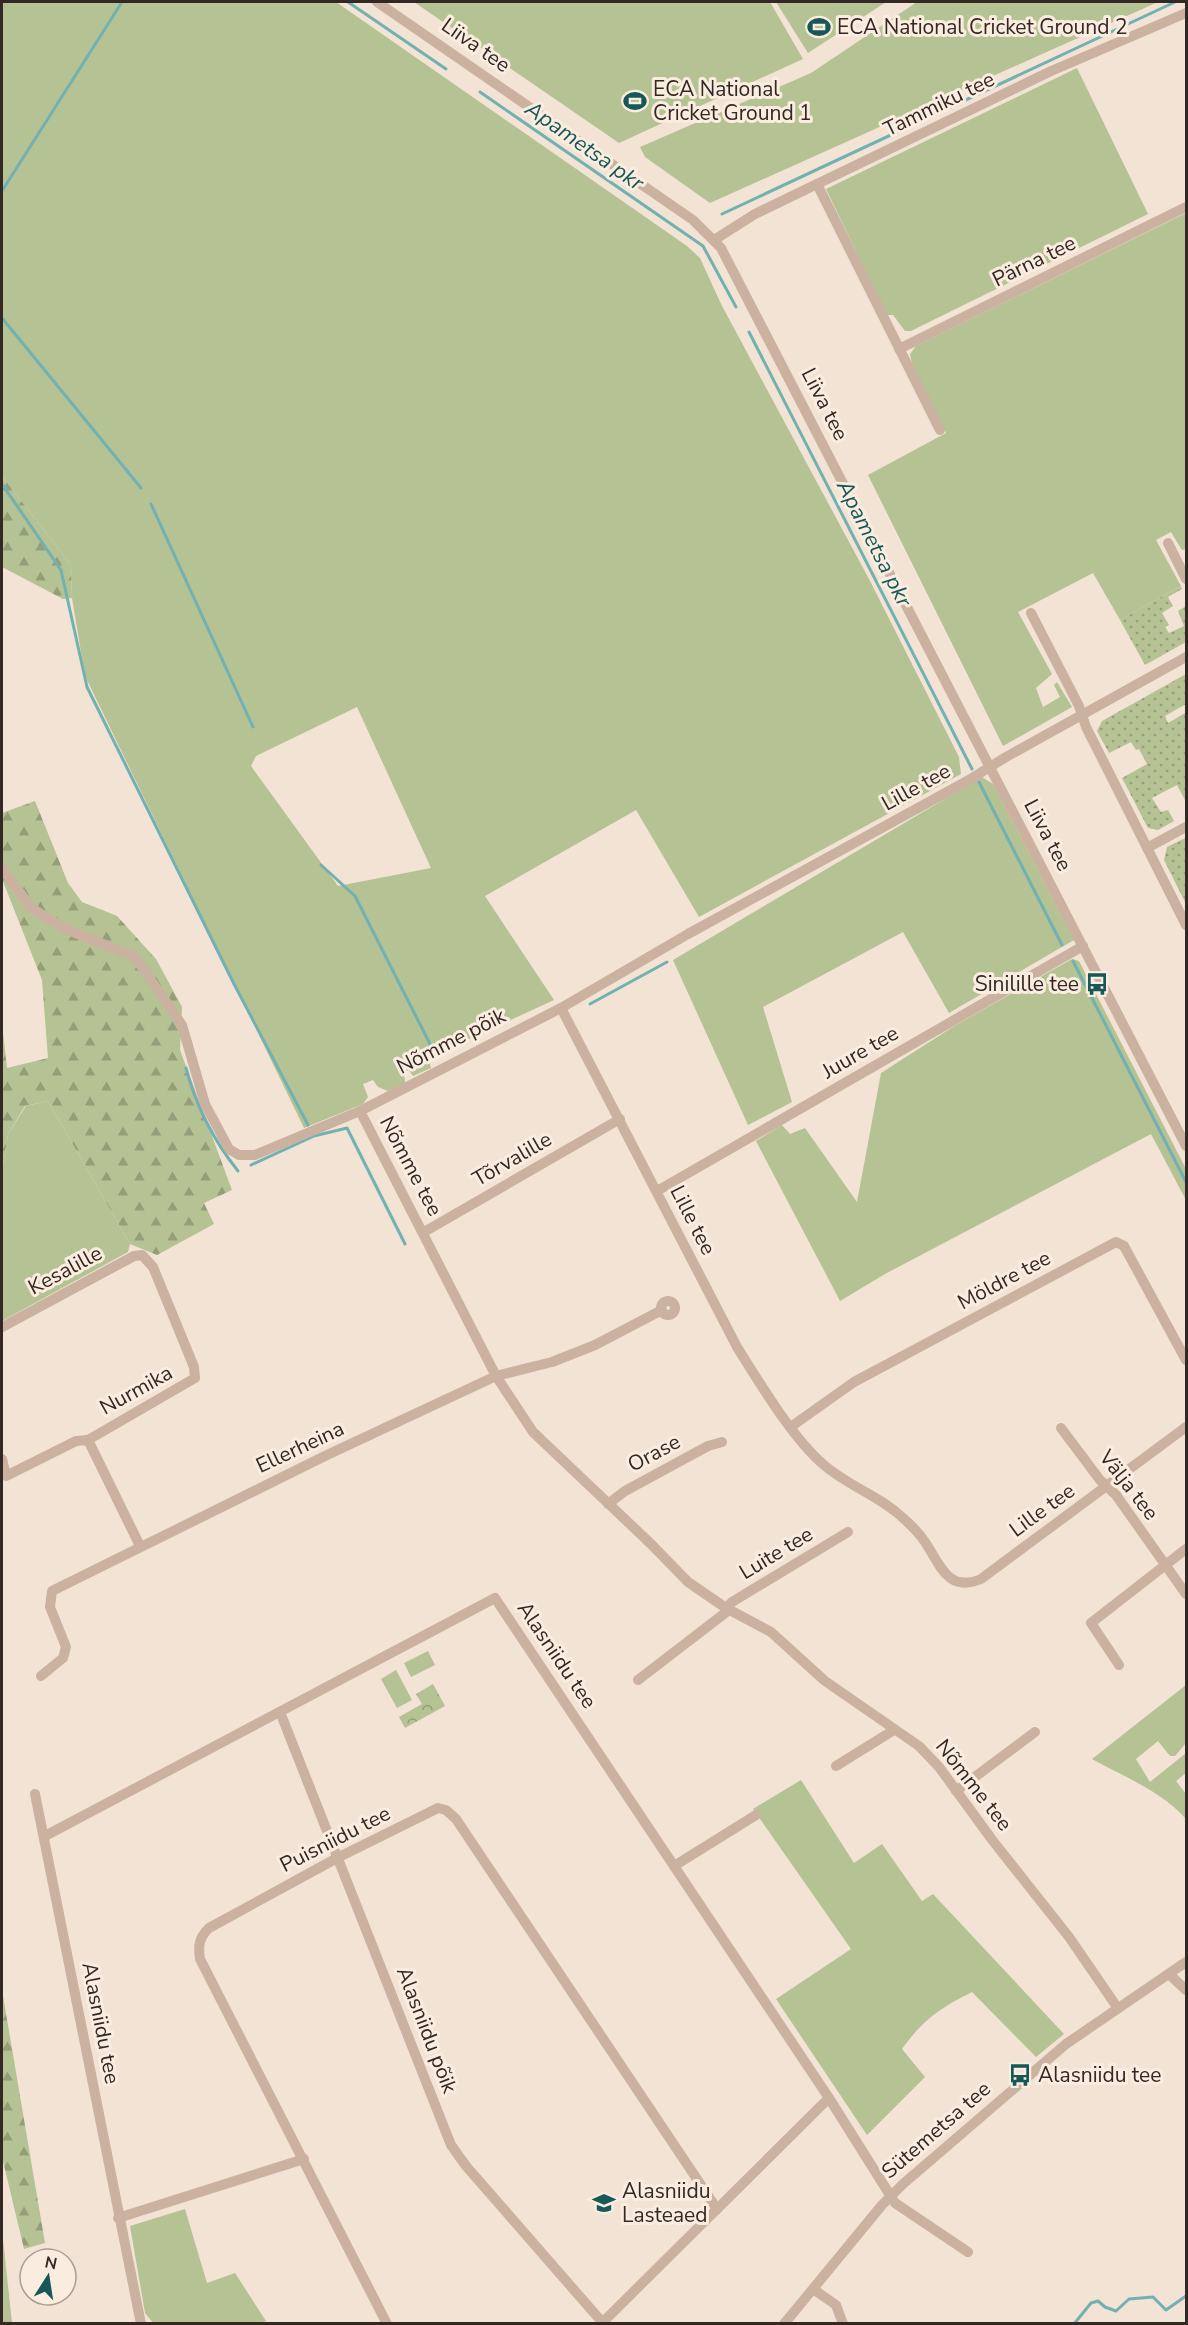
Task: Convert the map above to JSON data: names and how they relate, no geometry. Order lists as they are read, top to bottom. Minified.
{"streets":{"street":["Liiva tee","Tammiku tee","Pärna tee","Lille tee","Nõmme põik","Juure tee","Tõrvalille","Nõmme tee","Kesalille","Möldre tee","Nurmika","Ellerheina","Orase","Välja tee","Luite tee","Alasniidu tee","Puisniidu tee","Alasniidu põik","Sütemetsa tee"]},"crossings":[["Liiva tee","Tammiku tee"],["Liiva tee","Lille tee"],["Liiva tee","Juure tee"],["Lille tee","Nõmme põik"],["Lille tee","Juure tee"],["Lille tee","Tõrvalille"],["Lille tee","Möldre tee"],["Lille tee","Välja tee"],["Nõmme põik","Nõmme tee"],["Tõrvalille","Nõmme tee"],["Nõmme tee","Ellerheina"],["Nõmme tee","Orase"],["Nõmme tee","Luite tee"],["Nõmme tee","Sütemetsa tee"],["Kesalille","Nurmika"],["Nurmika","Ellerheina"],["Alasniidu tee","Alasniidu põik"],["Alasniidu tee","Sütemetsa tee"],["Puisniidu tee","Alasniidu põik"]],"water":["Apametsa pkr"],"places":{"sports":["ECA National Cricket Ground 2","ECA National Cricket Ground 1"],"bus stop":["Sinilille tee","Alasniidu tee"],"school or university":["Alasniidu Lasteaed"]},"north":"top"}
